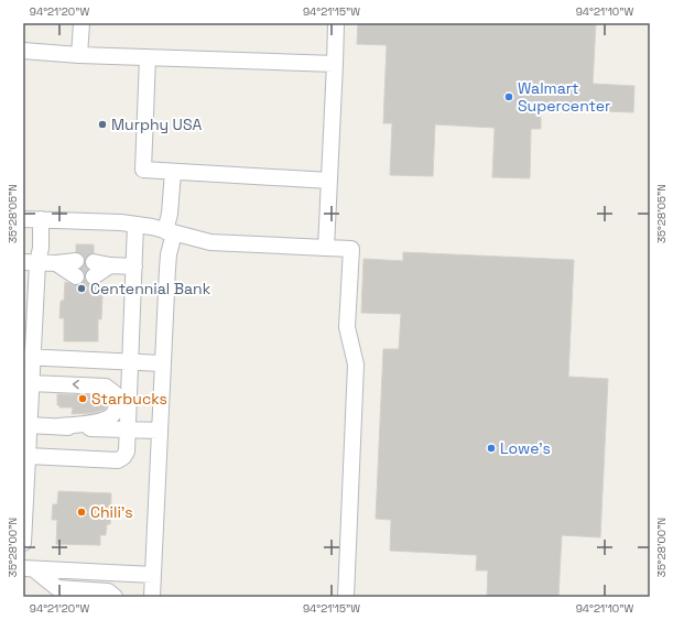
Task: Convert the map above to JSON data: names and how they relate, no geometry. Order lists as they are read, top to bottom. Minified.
{"places":["Walmart Supercenter","Murphy USA","Centennial Bank","Starbucks","Lowe's","Chili's"],"coordinates":["94°21'20\"W","94°21'15\"W","94°21'10\"W","35°28'05\"N","35°28'00\"N"]}
